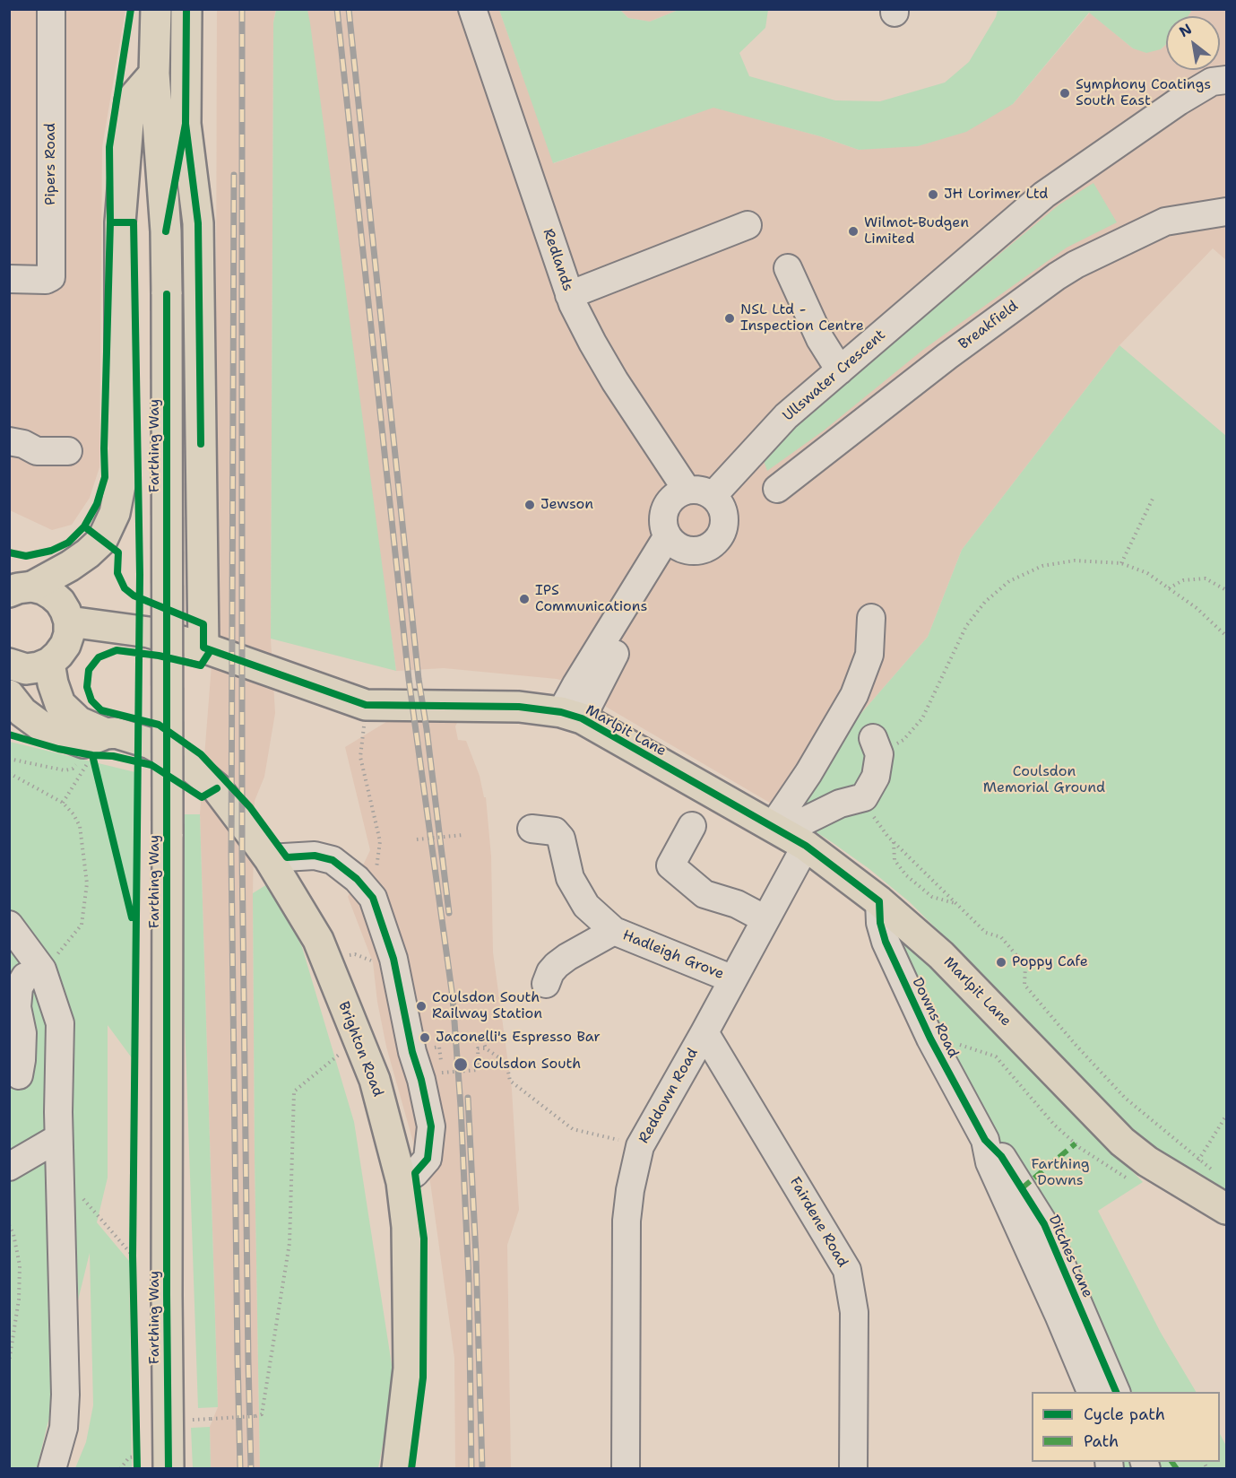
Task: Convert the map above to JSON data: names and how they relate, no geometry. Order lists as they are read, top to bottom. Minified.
{"streets":{"main road":["Farthing Way","Marlpit Lane","Brighton Road"],"street":["Pipers Road","Redlands","Breakfield","Ullswater Crescent","Hadleigh Grove","Downs Road","Reddown Road","Fairdene Road","Ditches Lane"]},"crossings":[["Redlands","Ullswater Crescent"],["Marlpit Lane","Downs Road"],["Marlpit Lane","Reddown Road"],["Hadleigh Grove","Reddown Road"],["Downs Road","Ditches Lane"],["Reddown Road","Fairdene Road"]],"parks":["Coulsdon Memorial Ground","Farthing Downs"],"places":["Symphony Coatings South East","JH Lorimer Ltd","Wilmot-Budgen Limited","NSL Ltd - Inspection Centre","Jewson","IPS Communications","Poppy Cafe","Coulsdon South Railway Station","Jaconelli's Espresso Bar","Coulsdon South"],"legend":["Cycle path","Path"],"north":"top left"}
